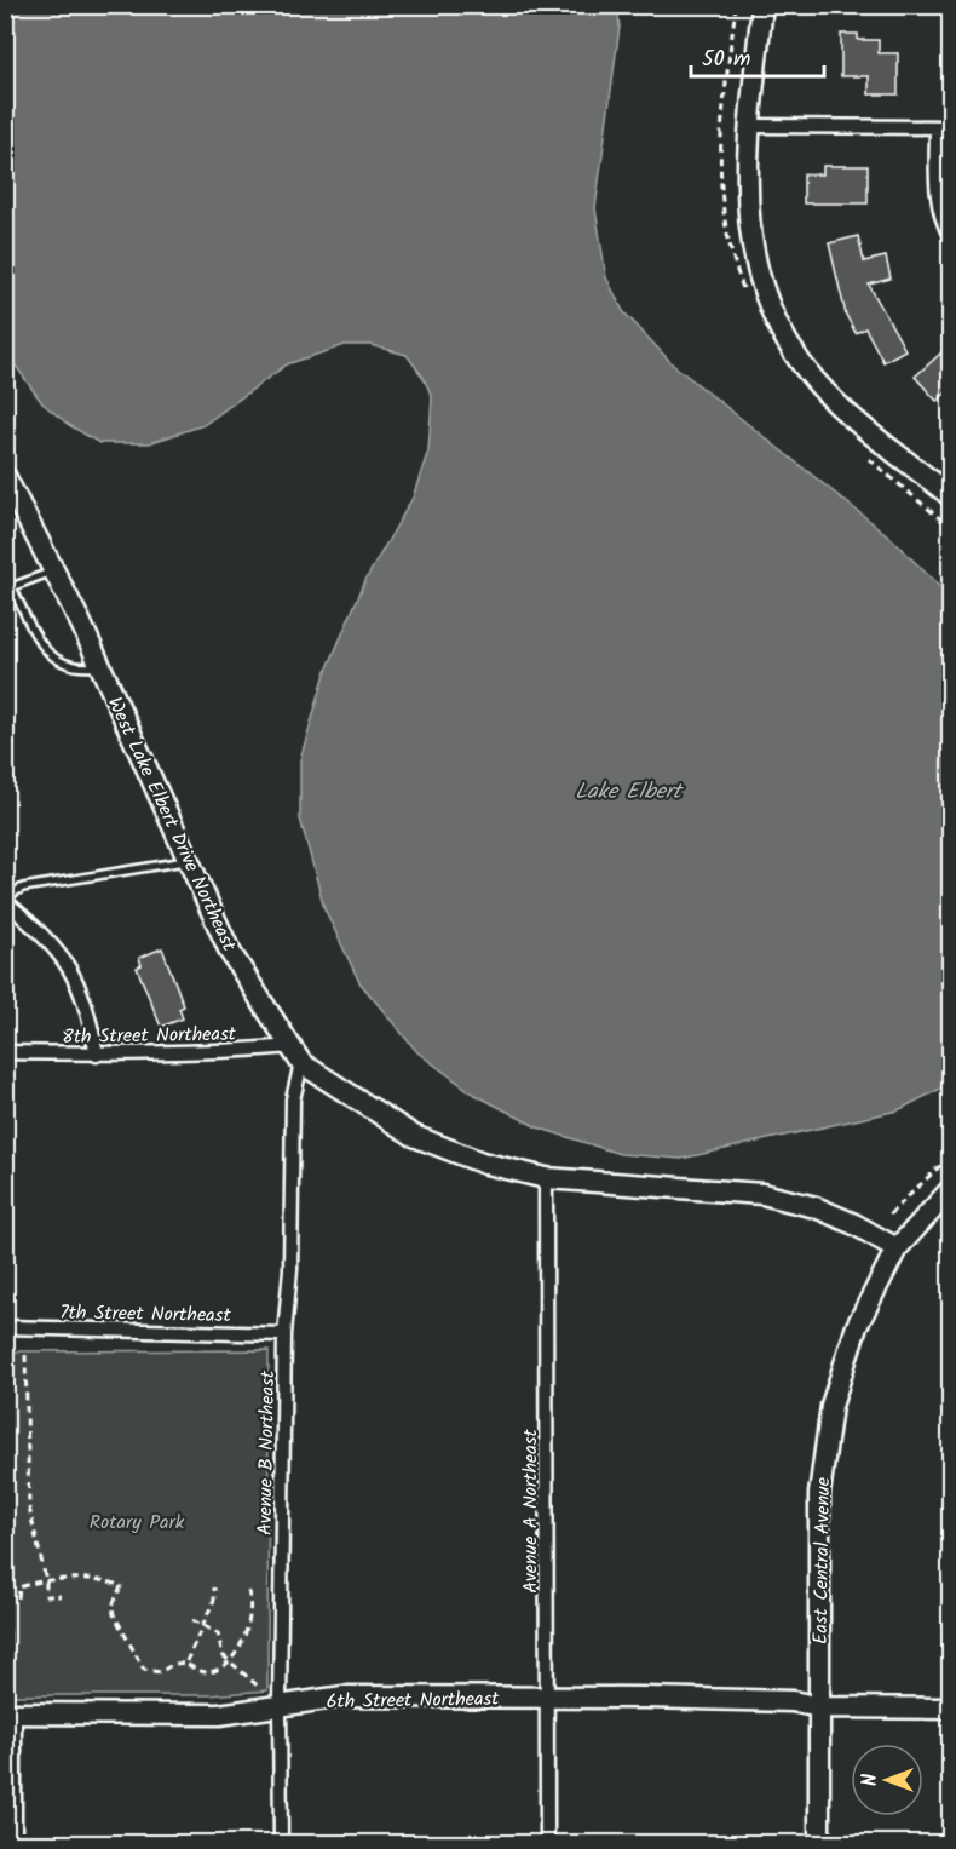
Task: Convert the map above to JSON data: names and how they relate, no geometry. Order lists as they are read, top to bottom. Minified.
{"streets":{"street":["West Lake Elbert Drive Northeast","8th Street Northeast","7th Street Northeast","Avenue B Northeast","Avenue A Northeast","East Central Avenue","6th Street Northeast"]},"crossings":[["West Lake Elbert Drive Northeast","8th Street Northeast"],["West Lake Elbert Drive Northeast","Avenue B Northeast"],["West Lake Elbert Drive Northeast","Avenue A Northeast"],["West Lake Elbert Drive Northeast","East Central Avenue"],["8th Street Northeast","Avenue B Northeast"],["7th Street Northeast","Avenue B Northeast"],["Avenue B Northeast","6th Street Northeast"],["Avenue A Northeast","6th Street Northeast"],["East Central Avenue","6th Street Northeast"]],"water":["Lake Elbert"],"parks":["Rotary Park"],"scale_bar":"50 m","north":"left"}
